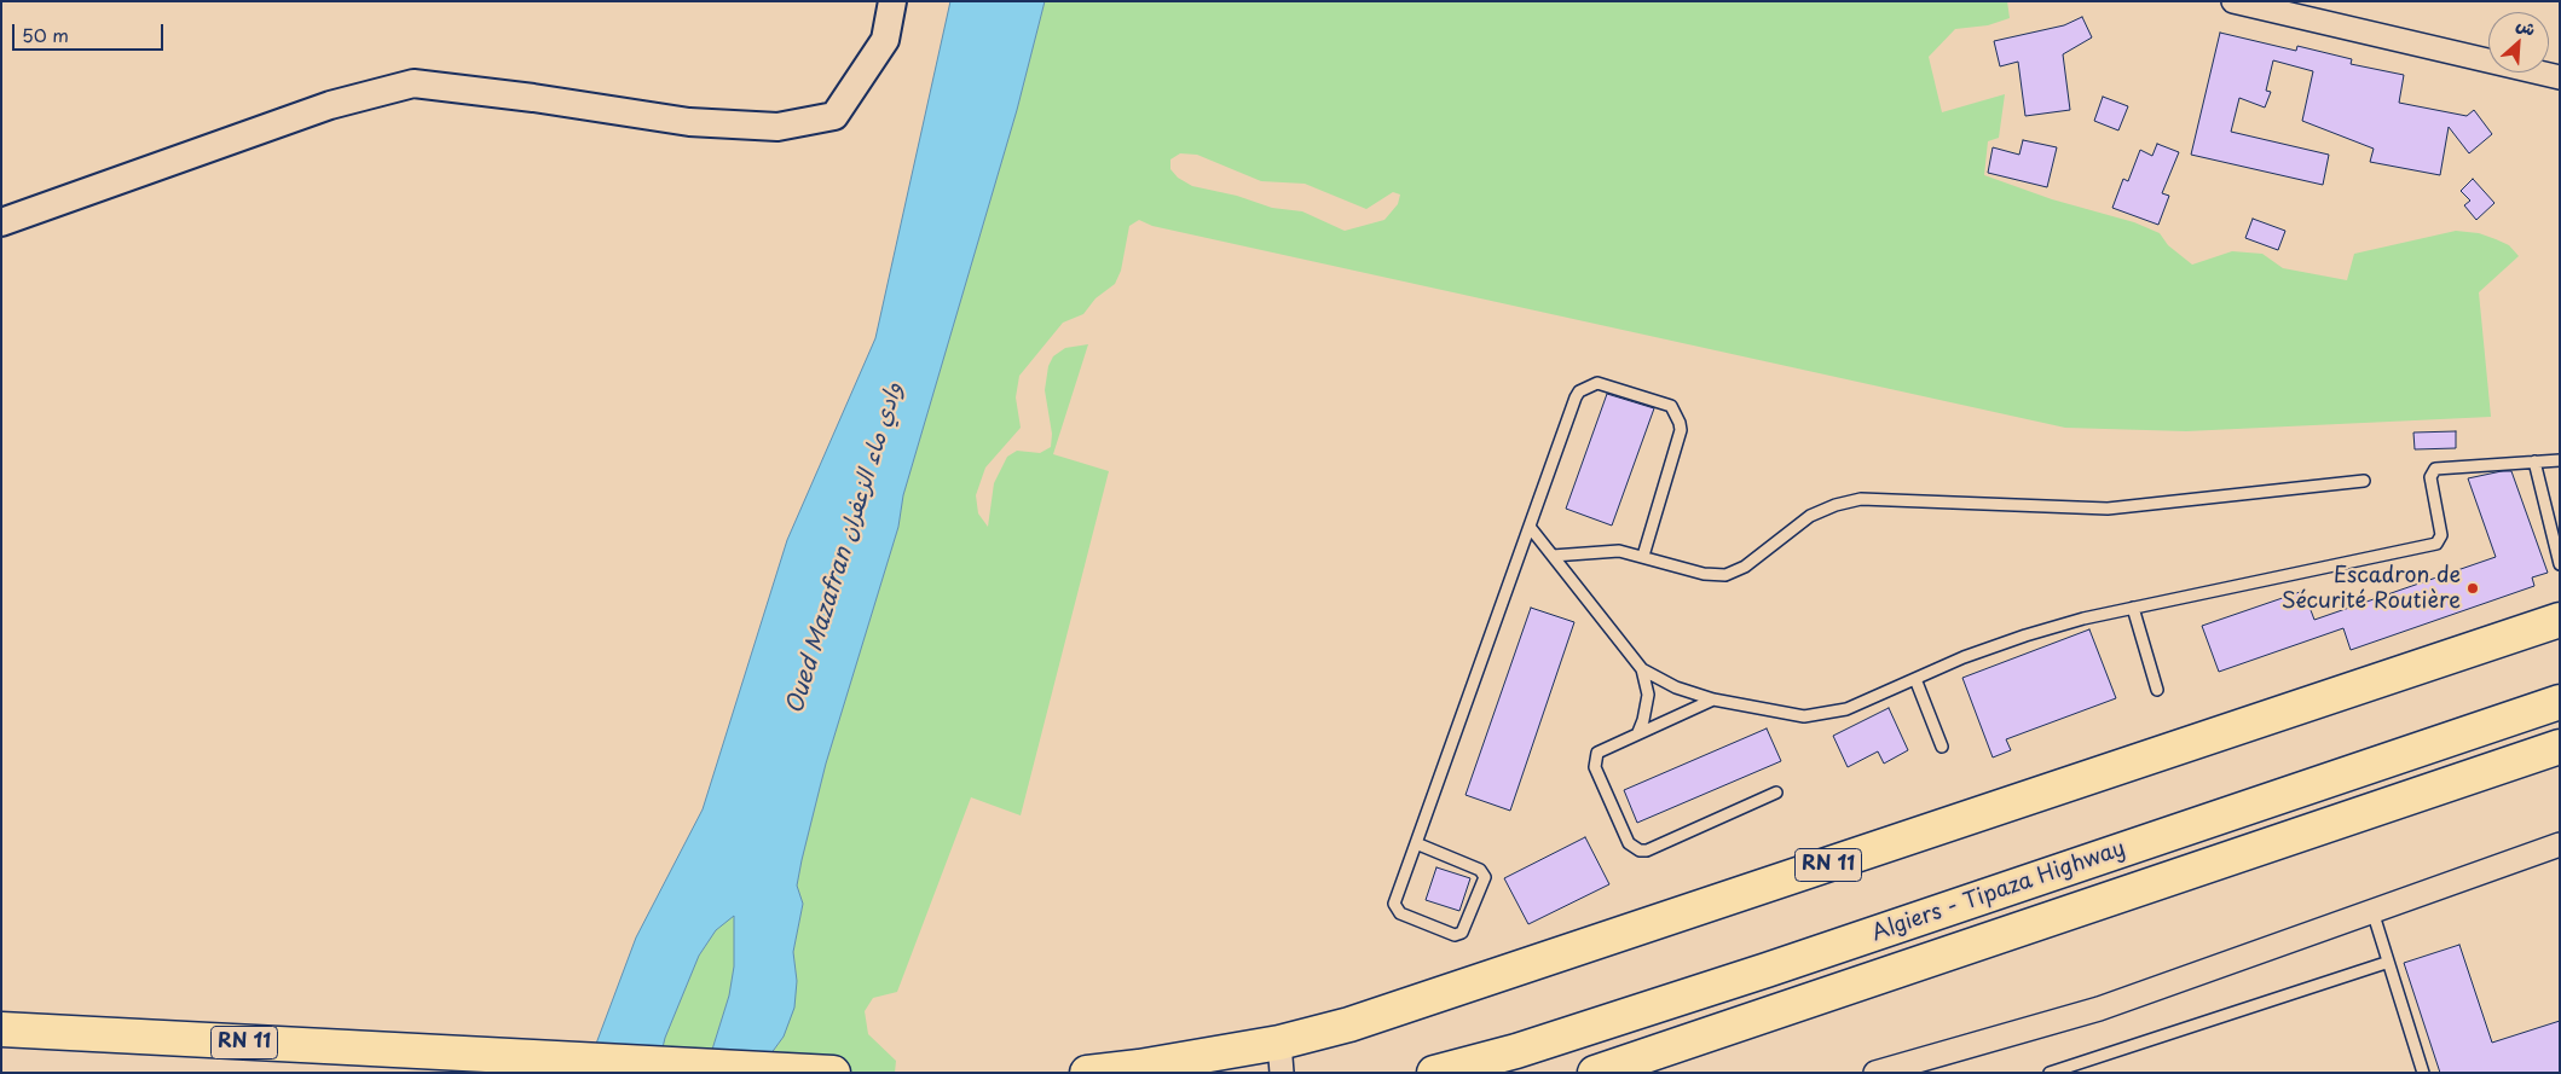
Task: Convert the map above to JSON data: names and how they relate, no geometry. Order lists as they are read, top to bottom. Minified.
{"streets":{"main road":["RN 11","Algiers - Tipaza Highway"]},"water":["Oued Mazafran وادي ماء الزعفران"],"places":["Escadron de Sécurité Routière"],"scale_bar":"50 m","north":"top right"}
